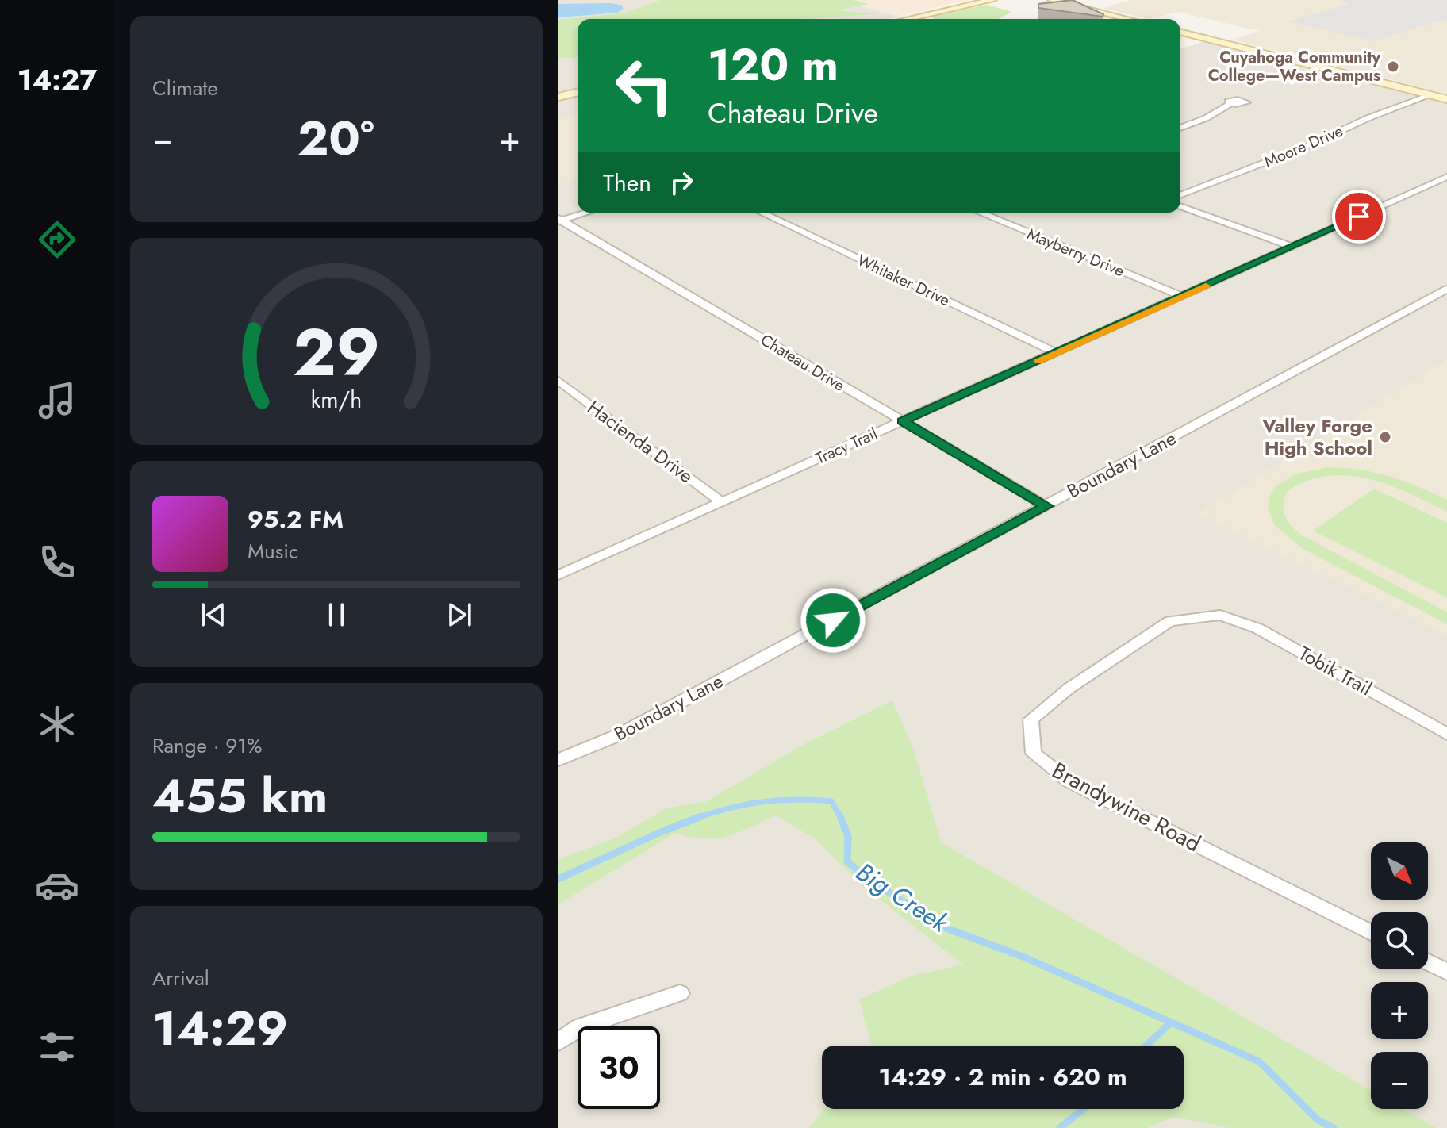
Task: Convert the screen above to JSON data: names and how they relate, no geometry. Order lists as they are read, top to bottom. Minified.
{"streets":{"street":["Moore Drive","Mayberry Drive","Whitaker Drive","Chateau Drive","Hacienda Drive","Tracy Trail","Boundary Lane","Tobik Trail","Brandywine Road"]},"crossings":[["Mayberry Drive","Tracy Trail"],["Whitaker Drive","Tracy Trail"],["Chateau Drive","Tracy Trail"],["Chateau Drive","Boundary Lane"],["Hacienda Drive","Tracy Trail"],["Tobik Trail","Brandywine Road"]],"water":["Big Creek"],"places":["Cuyahoga Community College—West Campus","Valley Forge High School"],"north":"bottom right","page":{"tabs":"14:27","tile":["Climate",["Range · 91%","455 km"],["Arrival","14:29"]],"turn":["120 m","Chateau Drive"],"heat":["−","20°","+"],"then":"Then","song":["95.2 FM","Music"],"map_buttons":["+","−"],"limit":"30","trip":"14:29 · 2 min · 620 m","gauge":["29","km/h"]}}
